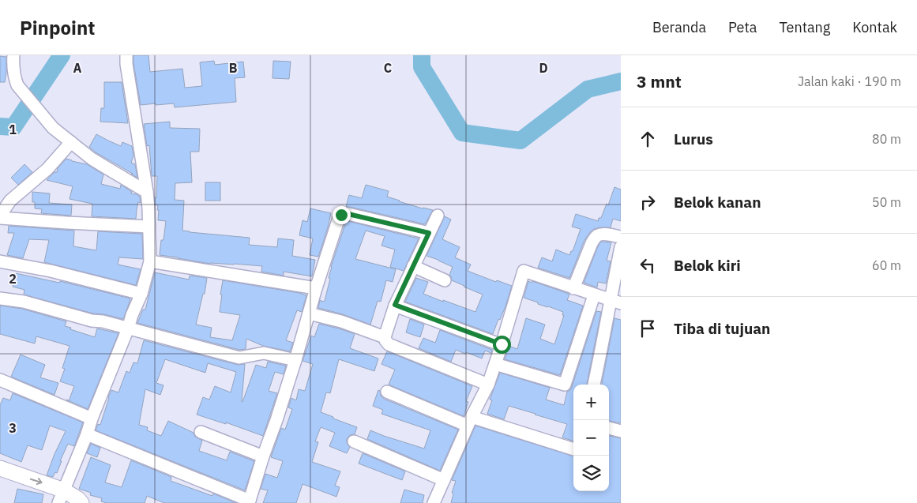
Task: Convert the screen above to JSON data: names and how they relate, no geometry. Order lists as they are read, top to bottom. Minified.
{"page":{"header":"Pinpoint","nav":["Beranda","Peta","Tentang","Kontak"],"heading":["3 mnt","Jalan kaki · 190 m"],"list":[["Lurus","80 m"],["Belok kanan","50 m"],["Belok kiri","60 m"],"Tiba di tujuan"],"map_buttons":["+","−"]},"grid":{"columns":["A","B","C","D"],"rows":["1","2","3"]}}
